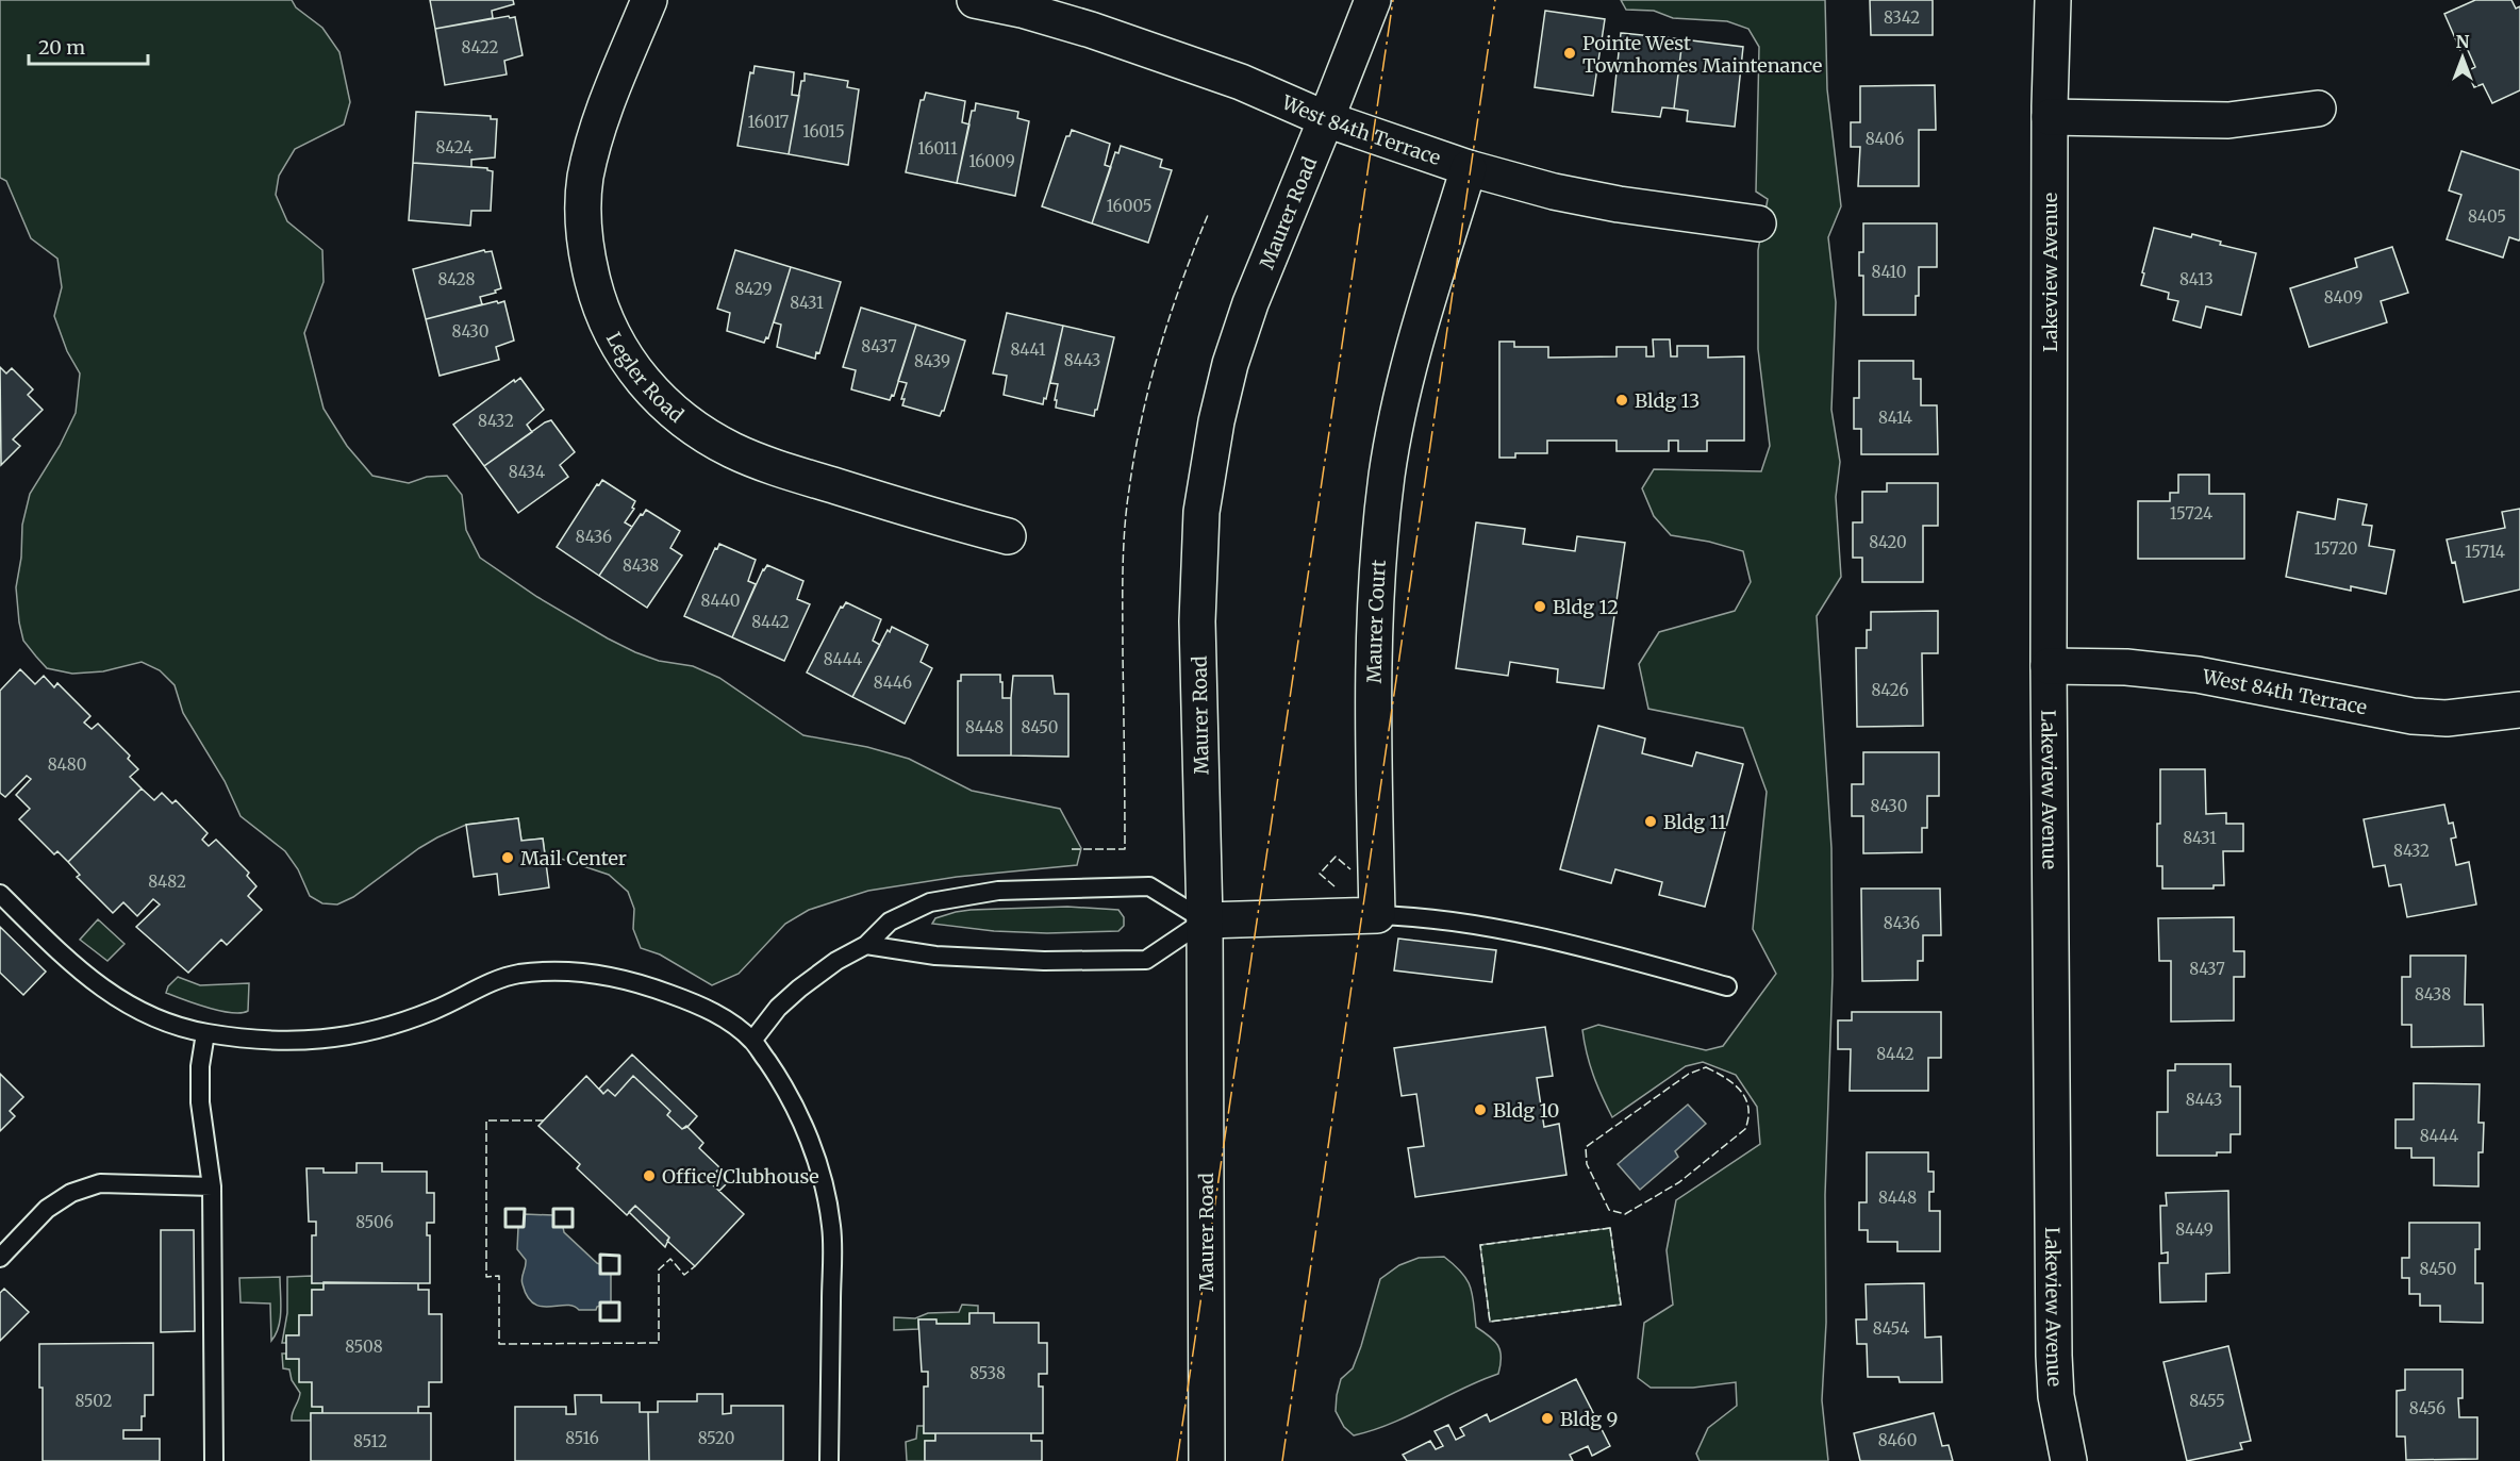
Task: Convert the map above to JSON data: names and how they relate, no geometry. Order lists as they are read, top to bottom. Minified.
{"streets":{"street":["West 84th Terrace","Maurer Road","Lakeview Avenue","Legler Road","Maurer Court"]},"crossings":[["West 84th Terrace","Maurer Road"],["West 84th Terrace","Lakeview Avenue"],["West 84th Terrace","Maurer Court"]],"places":["Pointe West Townhomes Maintenance","Bldg 13","Bldg 12","Bldg 11","Mail Center","Bldg 10","Office/Clubhouse","Bldg 9"],"house_numbers":["8342","8422","16017","16015","8406","8424","16011","16009","16005","8405","8410","8428","8413","8429","8409","8431","8430","8437","8441","8443","8439","8414","8432","8434","15724","8436","8420","15720","15714","8438","8440","8442","8444","8446","8426","8448","8450","8480","8430","8431","8432","8482","8436","8437","8438","8442","8443","8444","8448","8506","8449","8450","8454","8508","8538","8502","8455","8456","8516","8520","8460","8512"],"scale_bar":"20 m","north":"top"}
